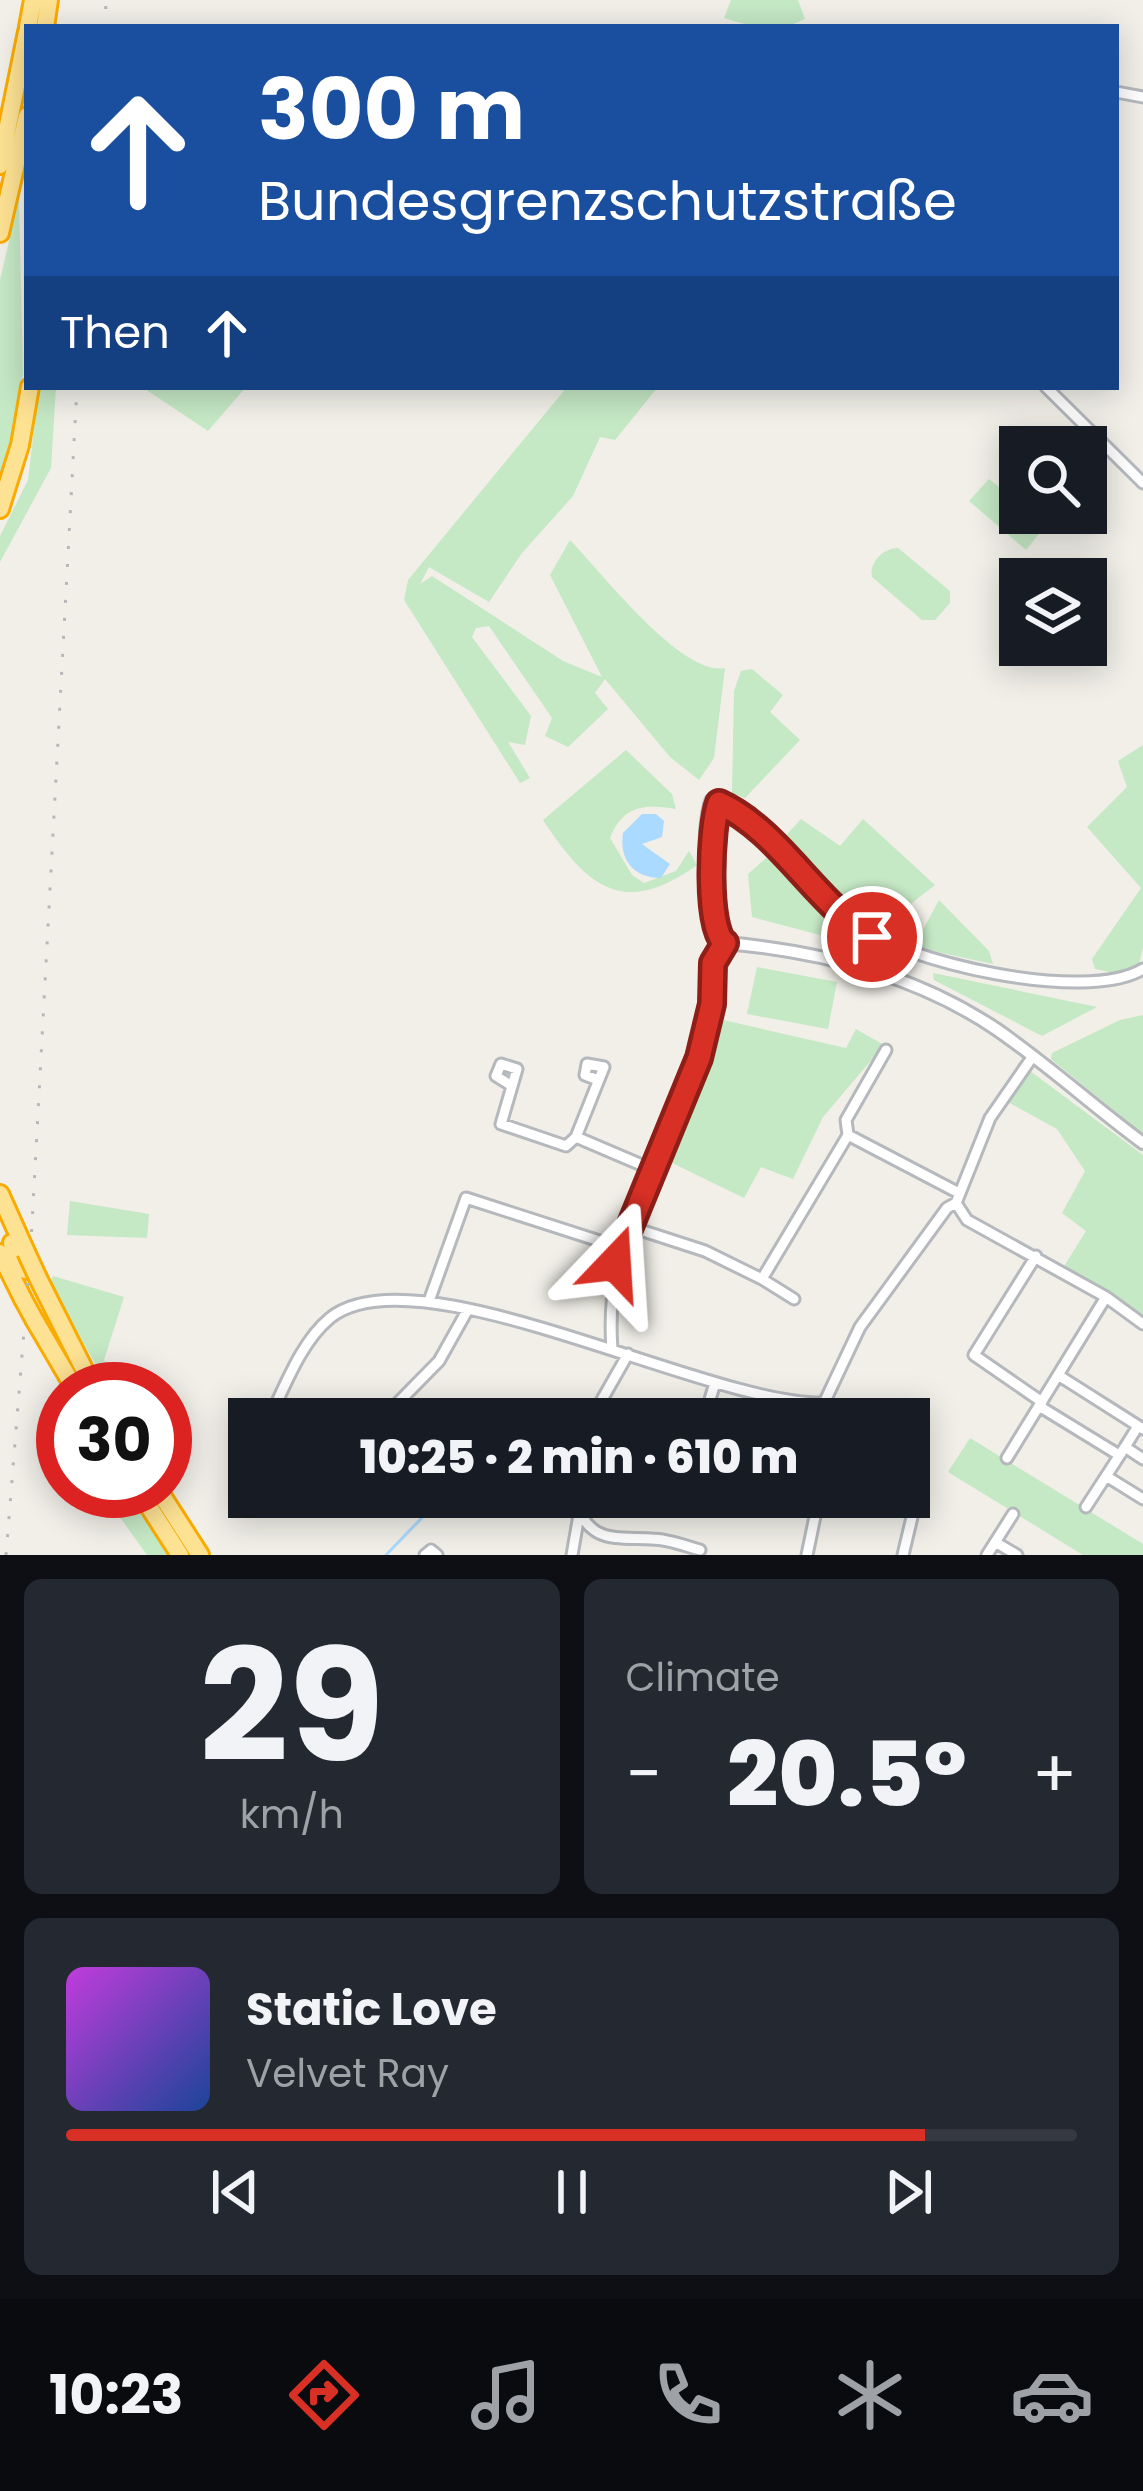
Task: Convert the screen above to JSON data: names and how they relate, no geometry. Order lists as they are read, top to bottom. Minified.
{"page":{"turn":["300 m","Bundesgrenzschutzstraße"],"then":"Then","limit":"30","trip":"10:25 · 2 min · 610 m","tile":[["29","km/h"],"Climate"],"heat":["−","20.5°","+"],"song":["Static Love","Velvet Ray"],"tabs":"10:23"}}
